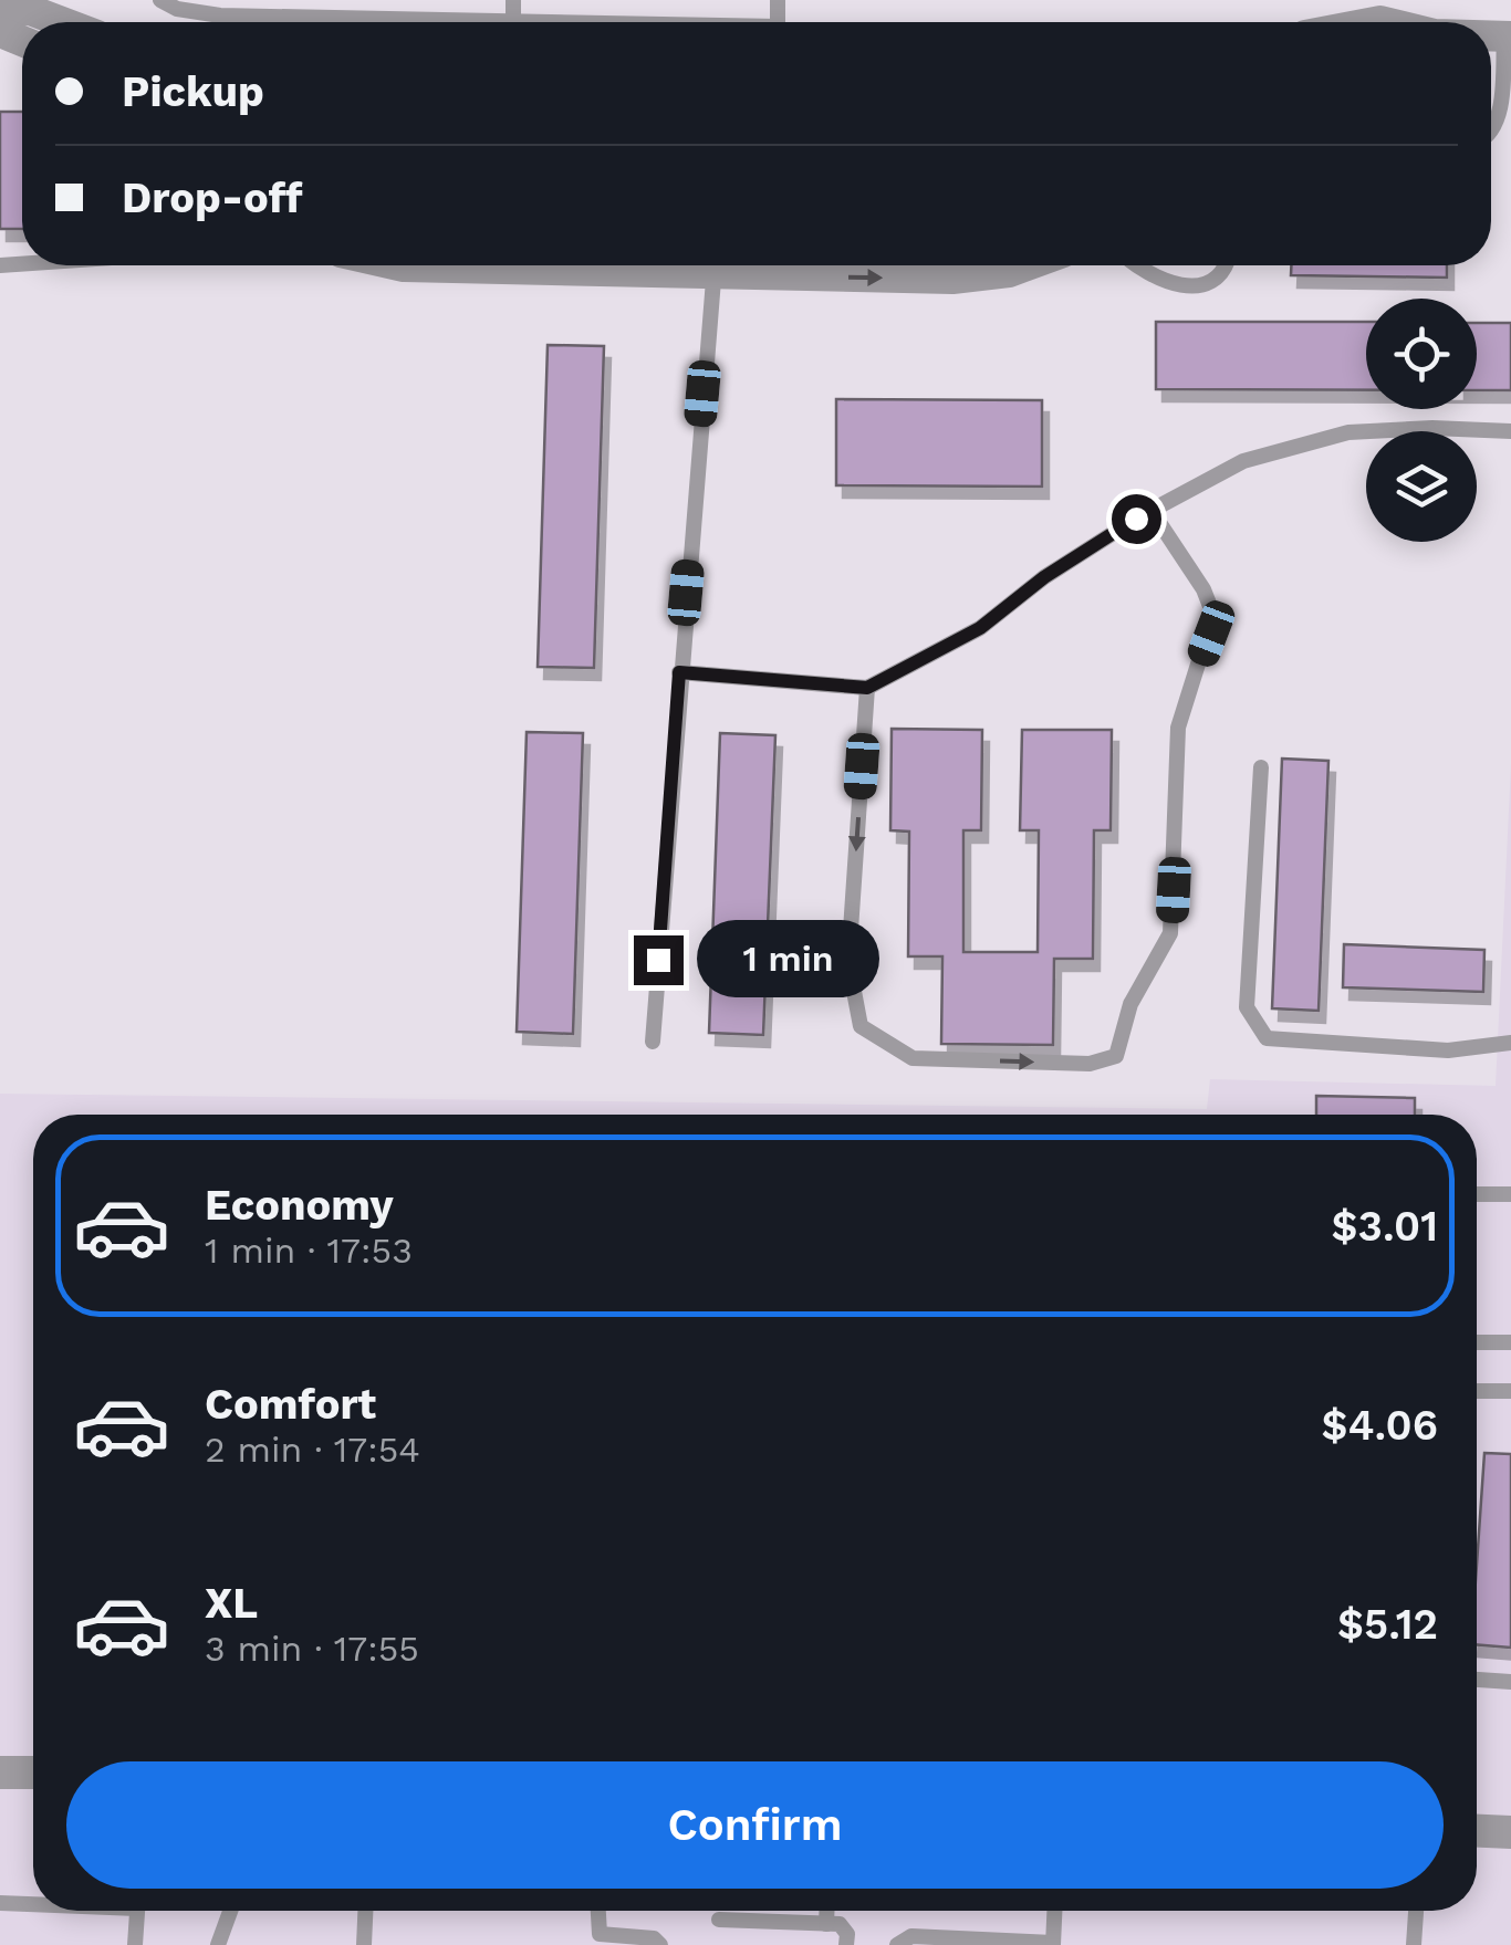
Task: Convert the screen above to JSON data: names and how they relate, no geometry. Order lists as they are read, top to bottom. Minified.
{"page":{"banner":["Pickup","Drop-off"],"bubble":"1 min","list":[{"name":"Economy","note":"1 min · 17:53","value":"$3.01"},{"name":"Comfort","note":"2 min · 17:54","value":"$4.06"},{"name":"XL","note":"3 min · 17:55","value":"$5.12"}],"buttons":"Confirm"}}
